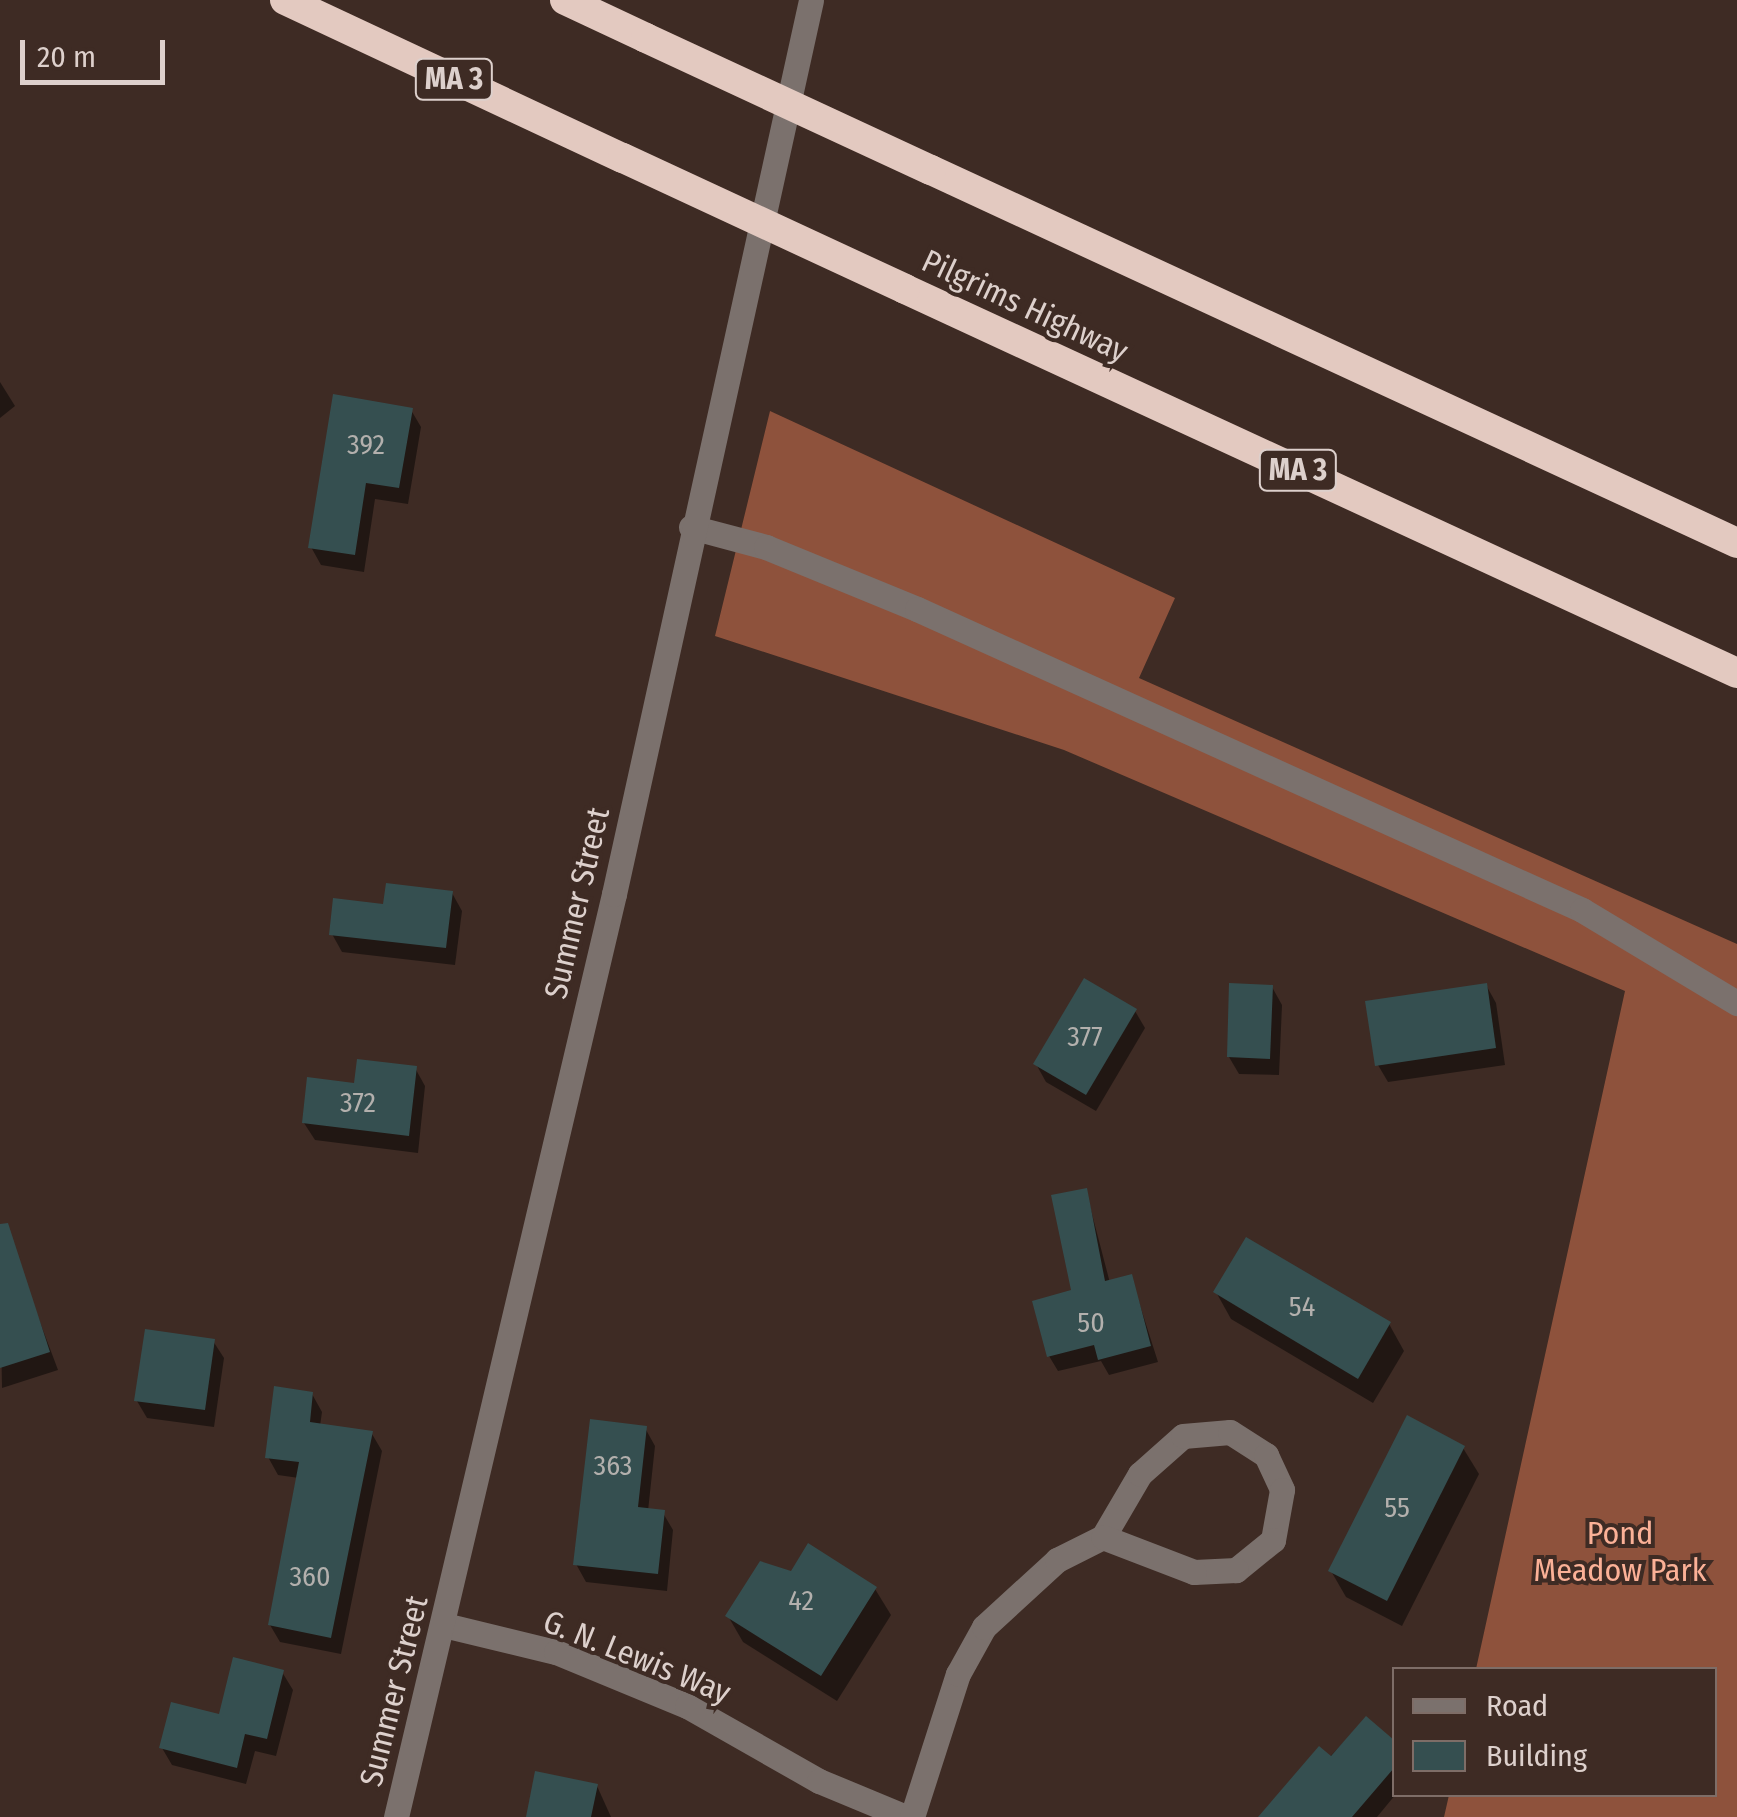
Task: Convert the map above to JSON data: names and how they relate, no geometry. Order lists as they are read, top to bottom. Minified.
{"streets":{"highway":["MA 3","Pilgrims Highway"],"street":["Summer Street","G. N. Lewis Way"]},"crossings":[["Summer Street","G. N. Lewis Way"]],"parks":["Pond Meadow Park"],"house_numbers":["392","377","372","54","50","363","55","360","42"],"legend":["Road","Building"],"scale_bar":"20 m"}
